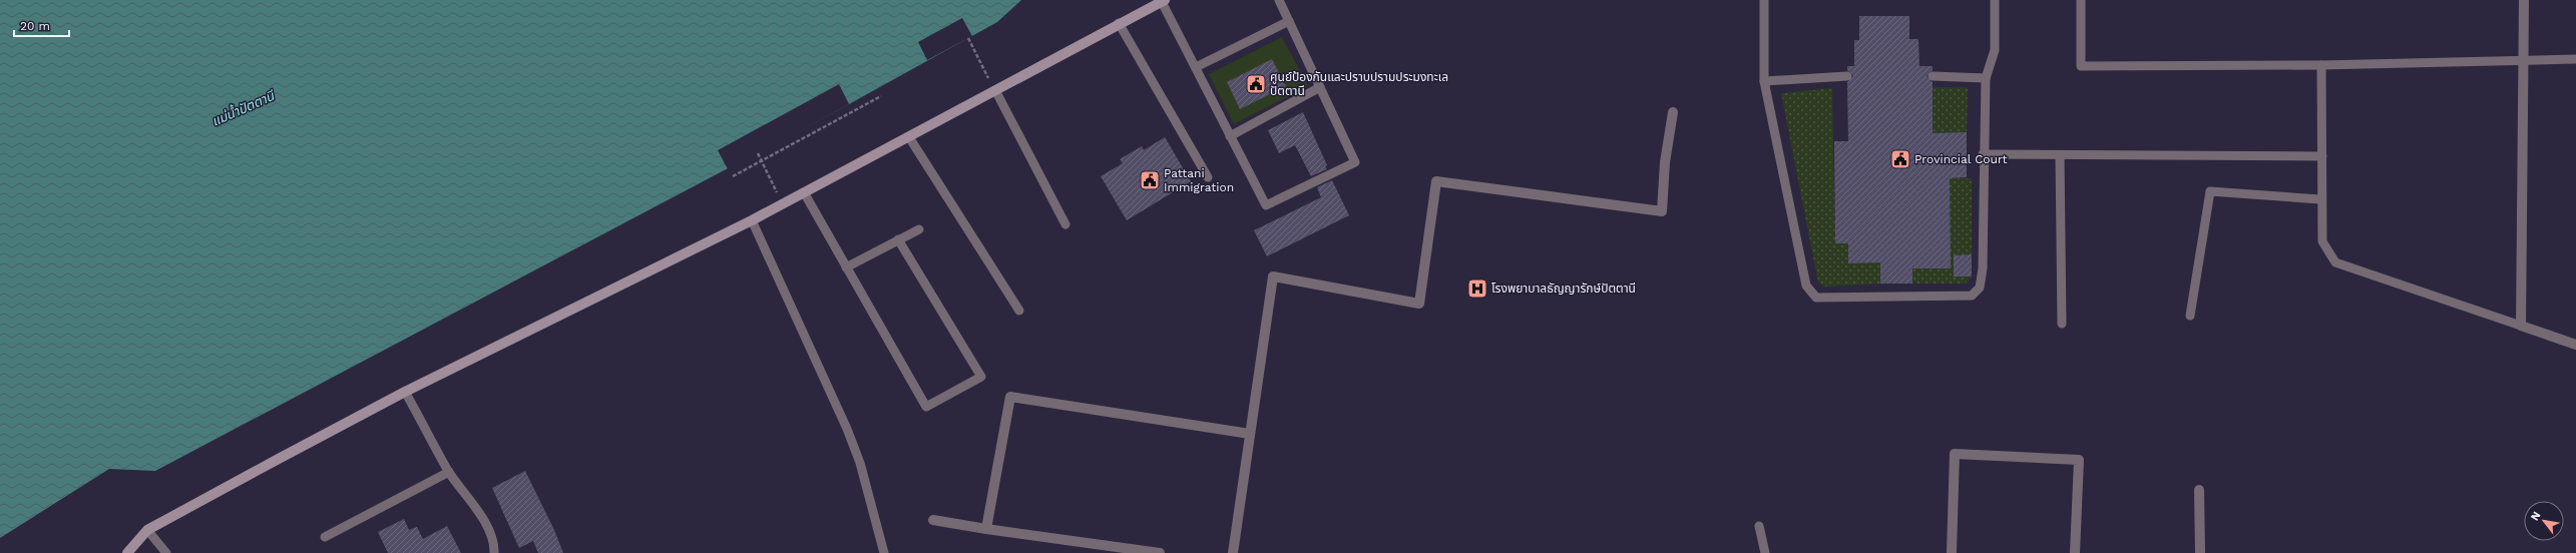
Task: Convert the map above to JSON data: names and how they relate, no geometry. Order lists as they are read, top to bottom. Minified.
{"water":["แม่น้ำปัตตานี"],"places":{"public building":["ศูนย์ป้องกันและปราบปรามประมงทะเล ปัตตานี","Provincial Court","Pattani Immigration"],"hospital":["โรงพยาบาลธัญญารักษ์ปัตตานี"]},"scale_bar":"20 m","north":"top left"}
